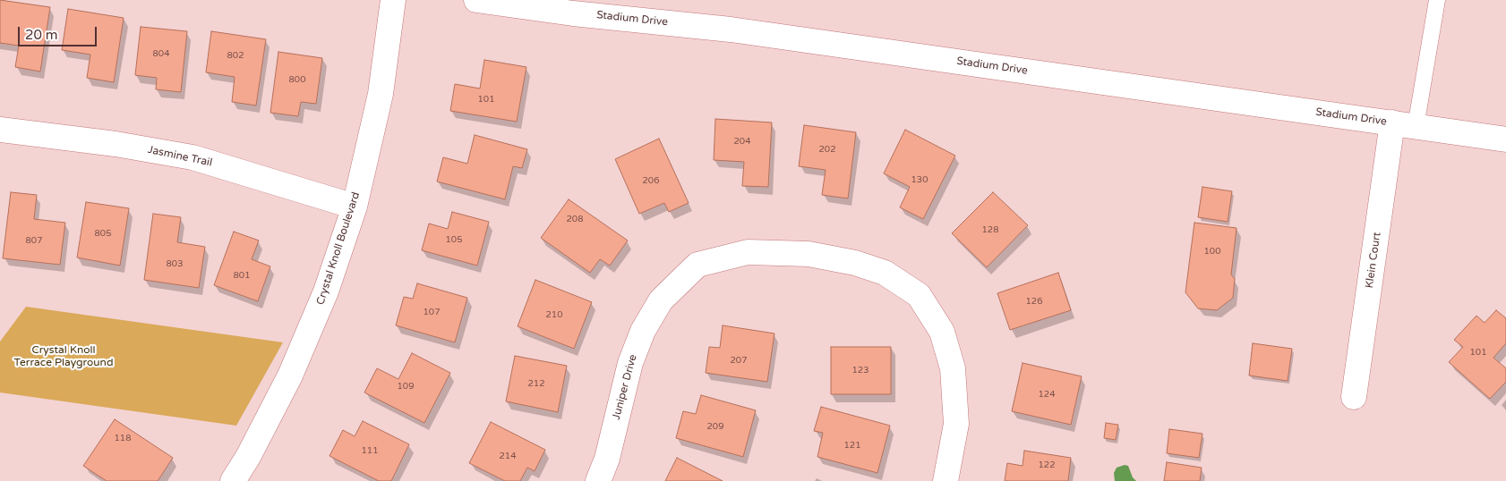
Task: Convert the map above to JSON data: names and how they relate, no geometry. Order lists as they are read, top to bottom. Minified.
{"streets":{"street":["Stadium Drive","Jasmine Trail","Crystal Knoll Boulevard","Klein Court","Juniper Drive"]},"crossings":[["Stadium Drive","Klein Court"],["Jasmine Trail","Crystal Knoll Boulevard"]],"parks":["Crystal Knoll Terrace Playground"],"house_numbers":["804","802","800","101","204","202","130","206","208","128","805","105","807","100","803","801","126","107","210","101","207","123","212","109","124","209","118","121","111","214","122"],"scale_bar":"20 m"}
